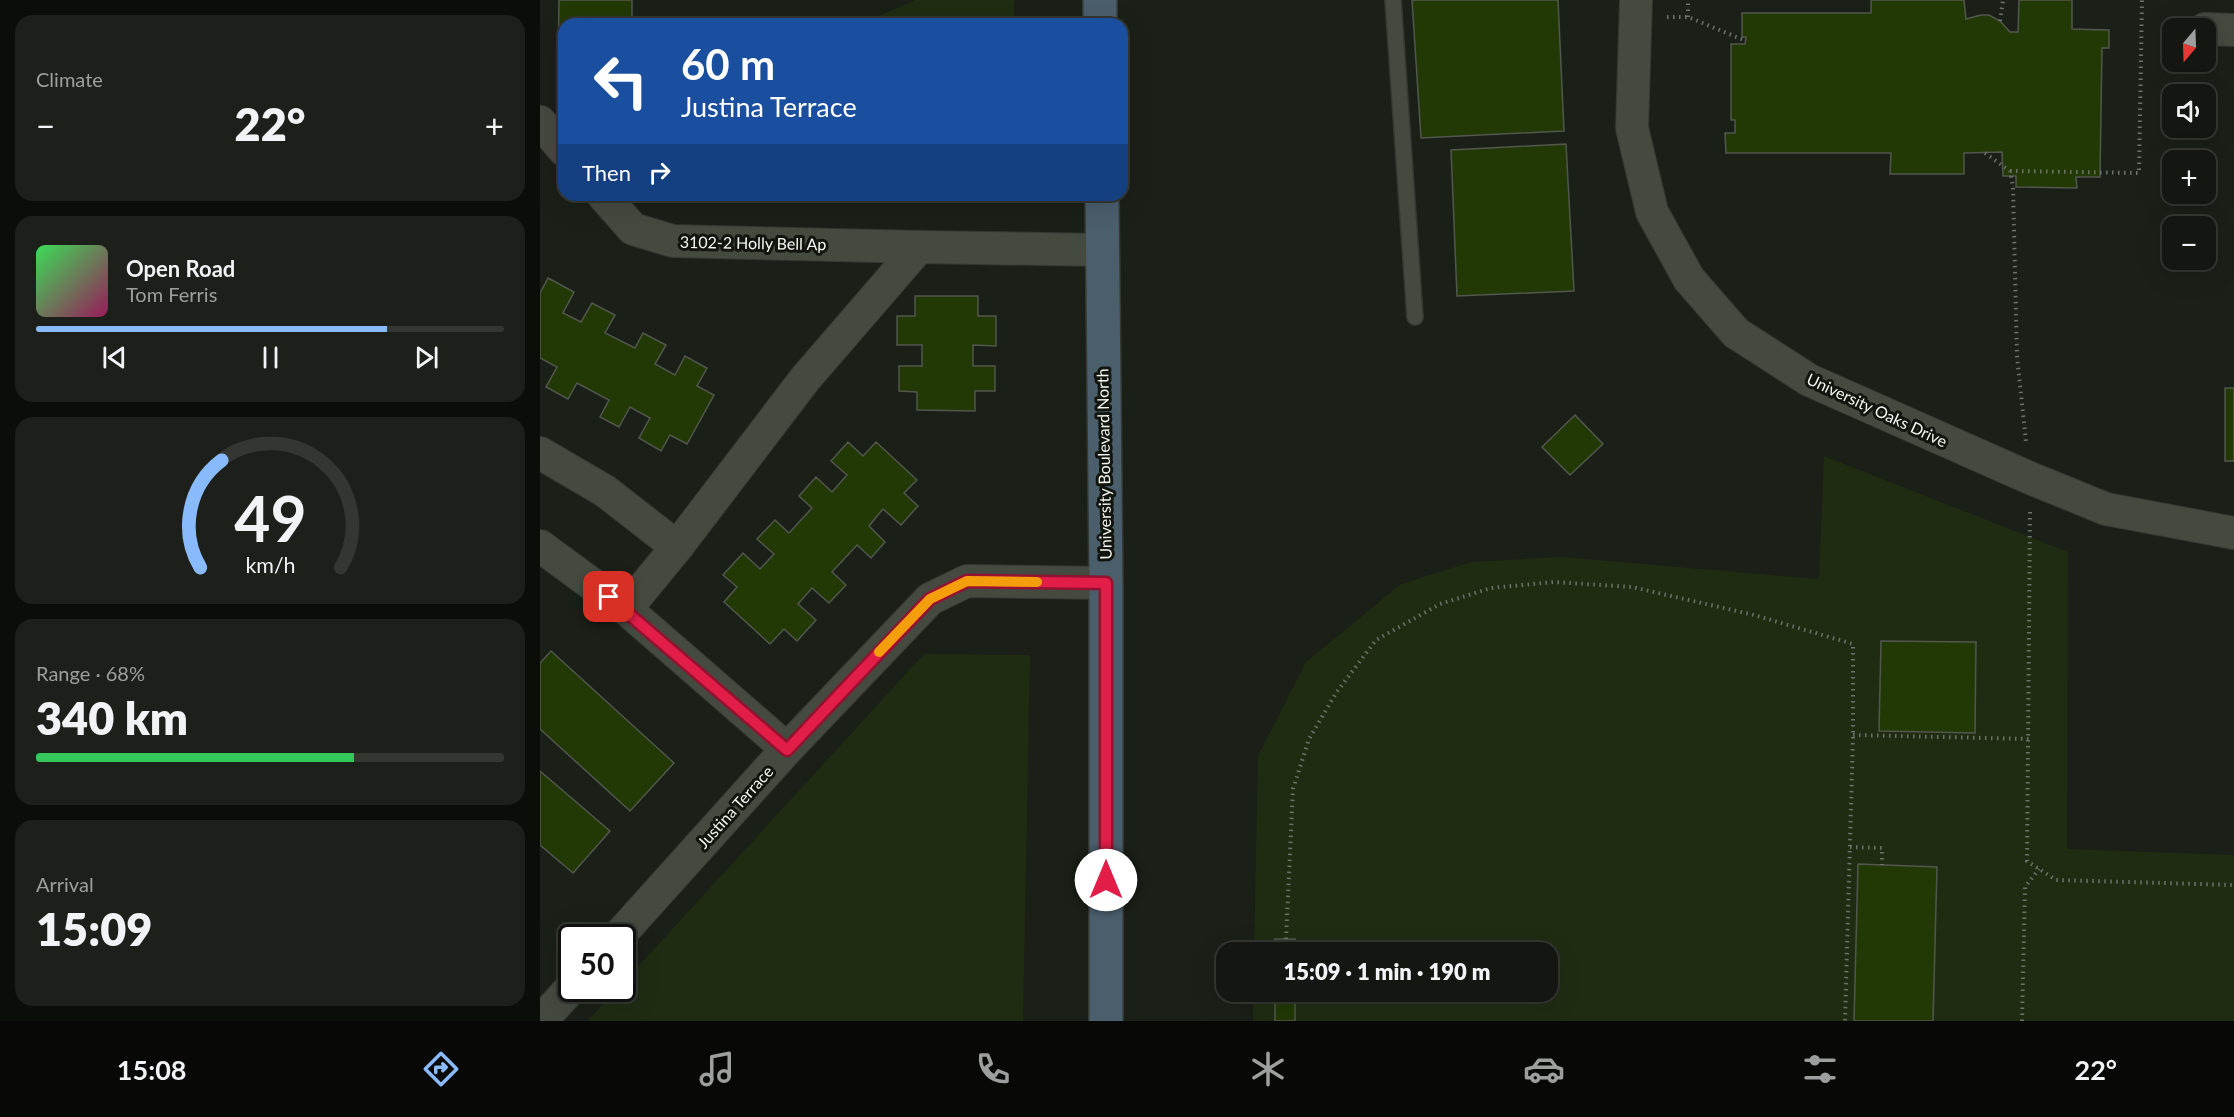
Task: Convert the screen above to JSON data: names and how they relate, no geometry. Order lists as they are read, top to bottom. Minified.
{"streets":{"main road":["University Boulevard North"],"street":["3102-2 Holly Bell Ap","University Oaks Drive","Justina Terrace"]},"crossings":[["3102-2 Holly Bell Ap","University Boulevard North"],["University Boulevard North","Justina Terrace"]],"north":"bottom","page":{"tile":["Climate",["Range · 68%","340 km"],["Arrival","15:09"]],"map_buttons":["+","−"],"turn":["60 m","Justina Terrace"],"heat":["−","22°","+"],"then":"Then","song":["Open Road","Tom Ferris"],"limit":"50","trip":"15:09 · 1 min · 190 m","tabs":["15:08","22°"],"gauge":["49","km/h"]}}
